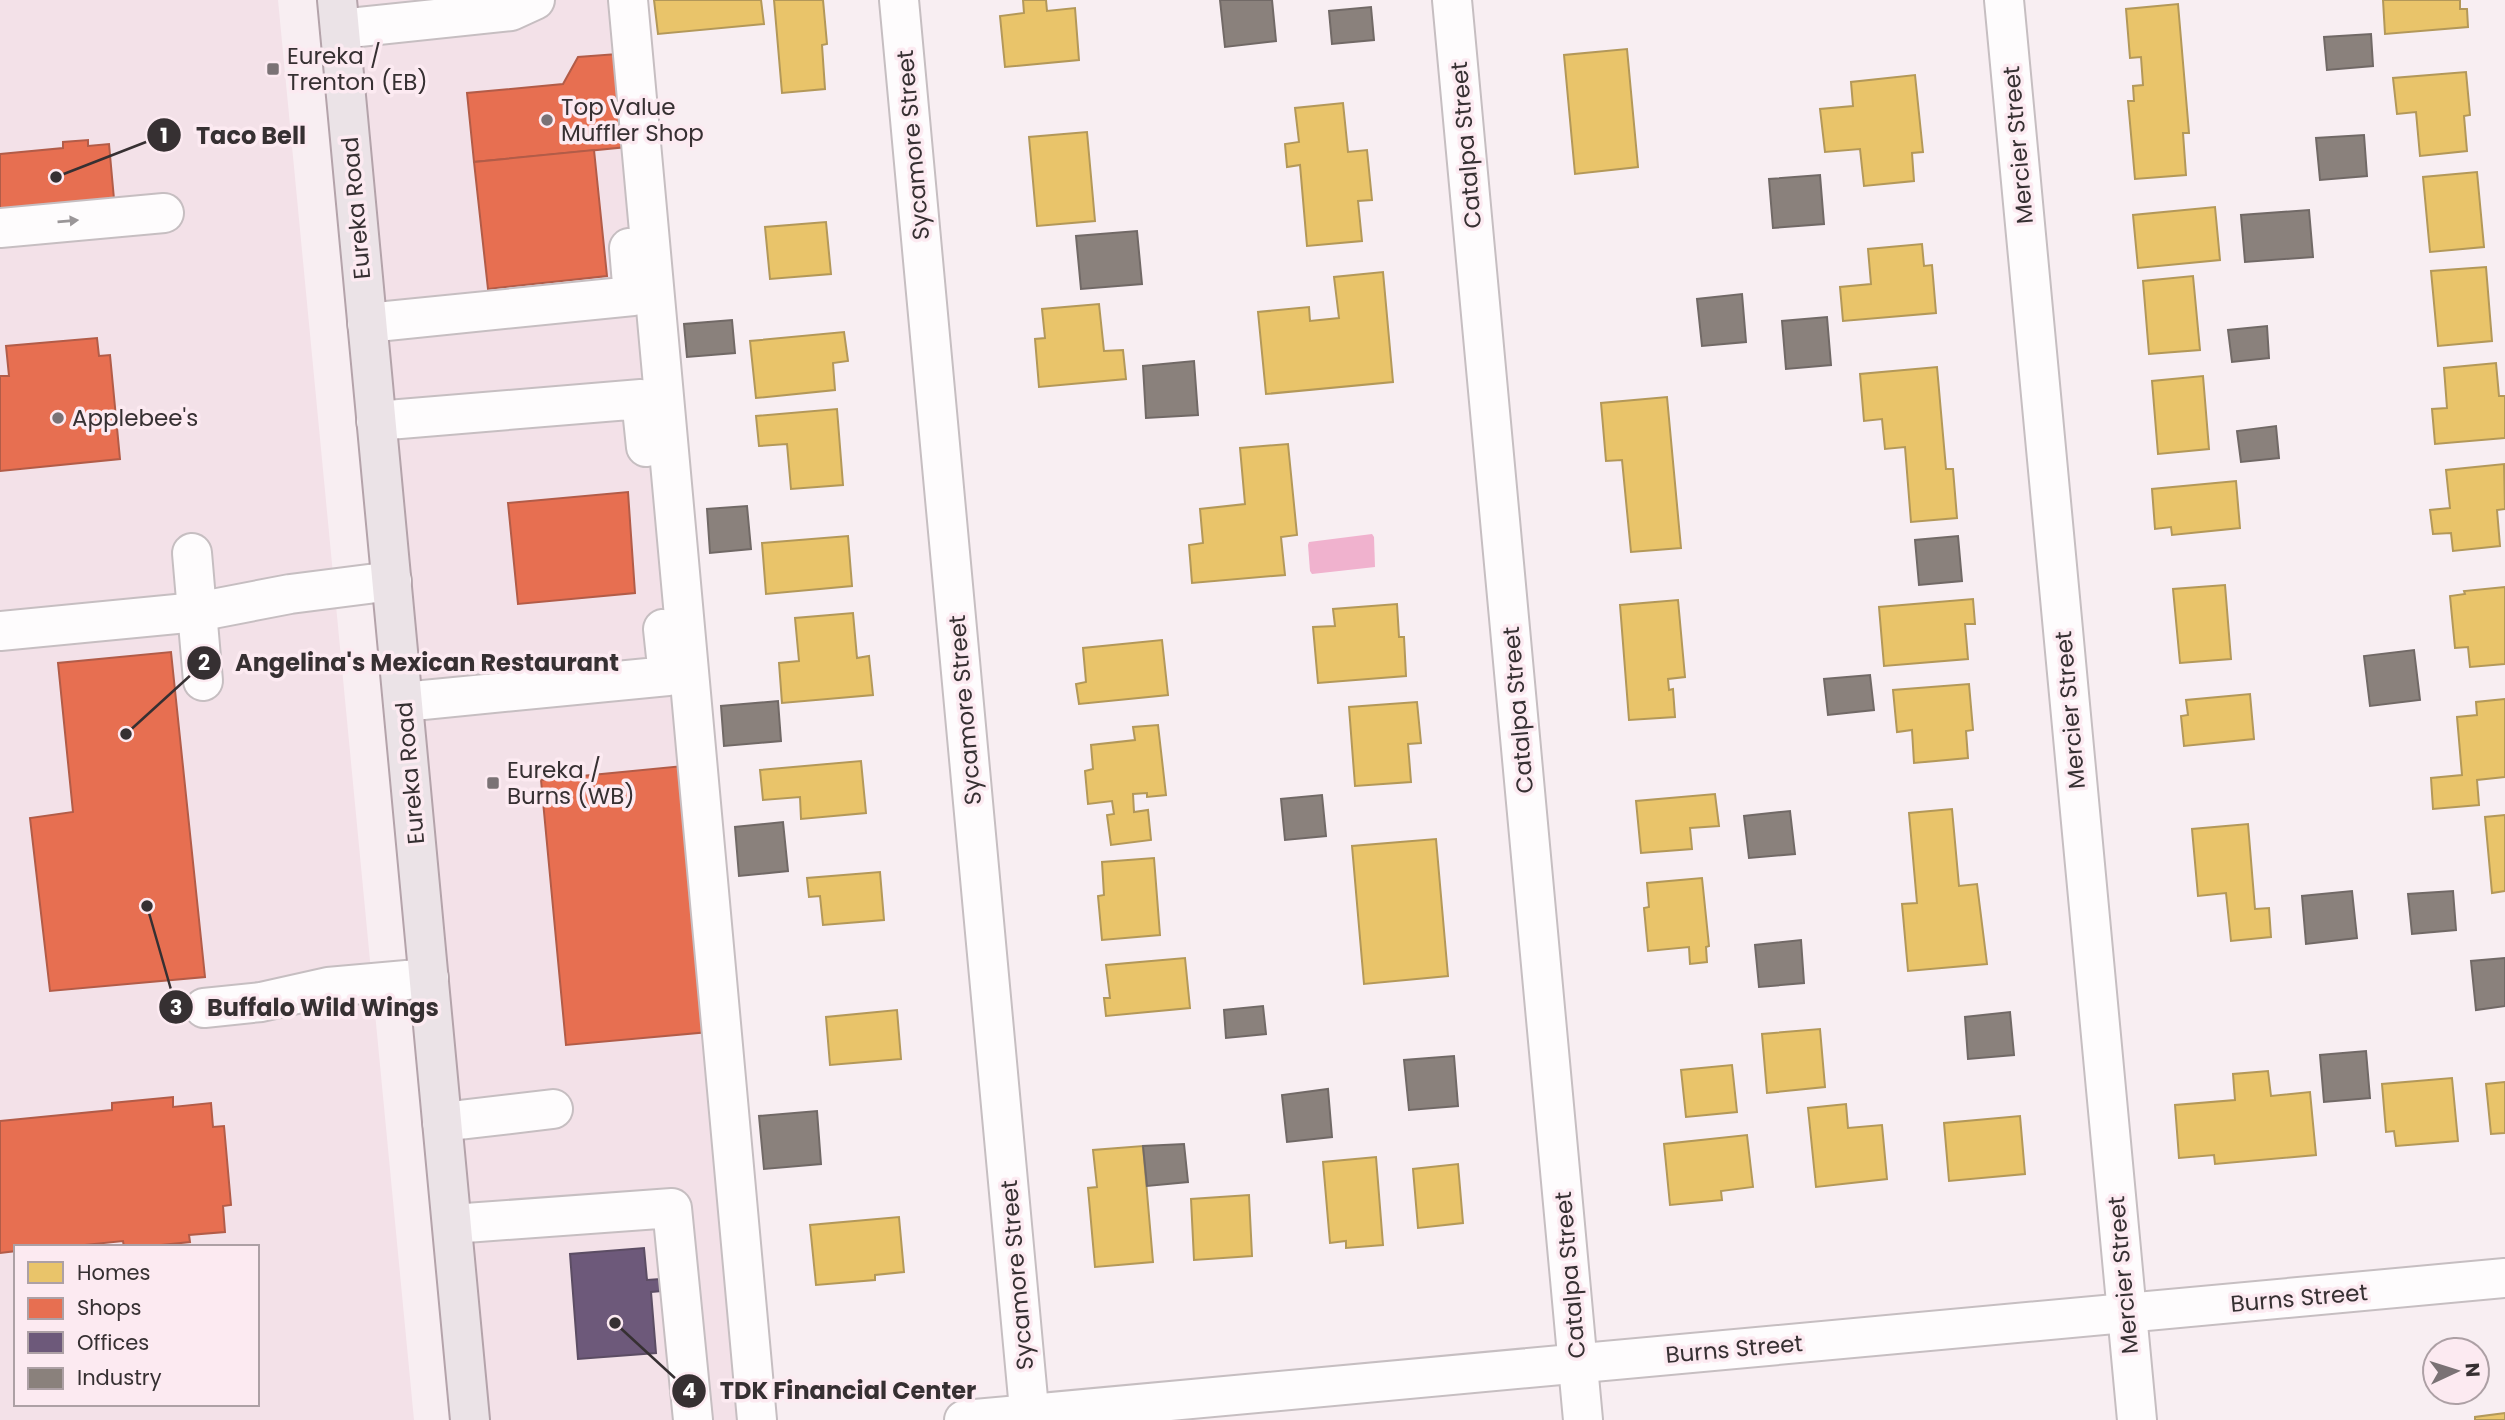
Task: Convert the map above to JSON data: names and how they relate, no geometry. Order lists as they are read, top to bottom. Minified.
{"streets":{"main road":["Eureka Road"],"street":["Sycamore Street","Catalpa Street","Mercier Street","Burns Street"]},"crossings":[["Sycamore Street","Burns Street"],["Catalpa Street","Burns Street"],["Mercier Street","Burns Street"]],"places":{"transit":["Eureka / Trenton (EB)","Eureka / Burns (WB)"],"other":["Top Value Muffler Shop","Taco Bell","Applebee's","Angelina's Mexican Restaurant","Buffalo Wild Wings","TDK Financial Center"]},"legend":["Homes","Shops","Offices","Industry"],"north":"right"}
